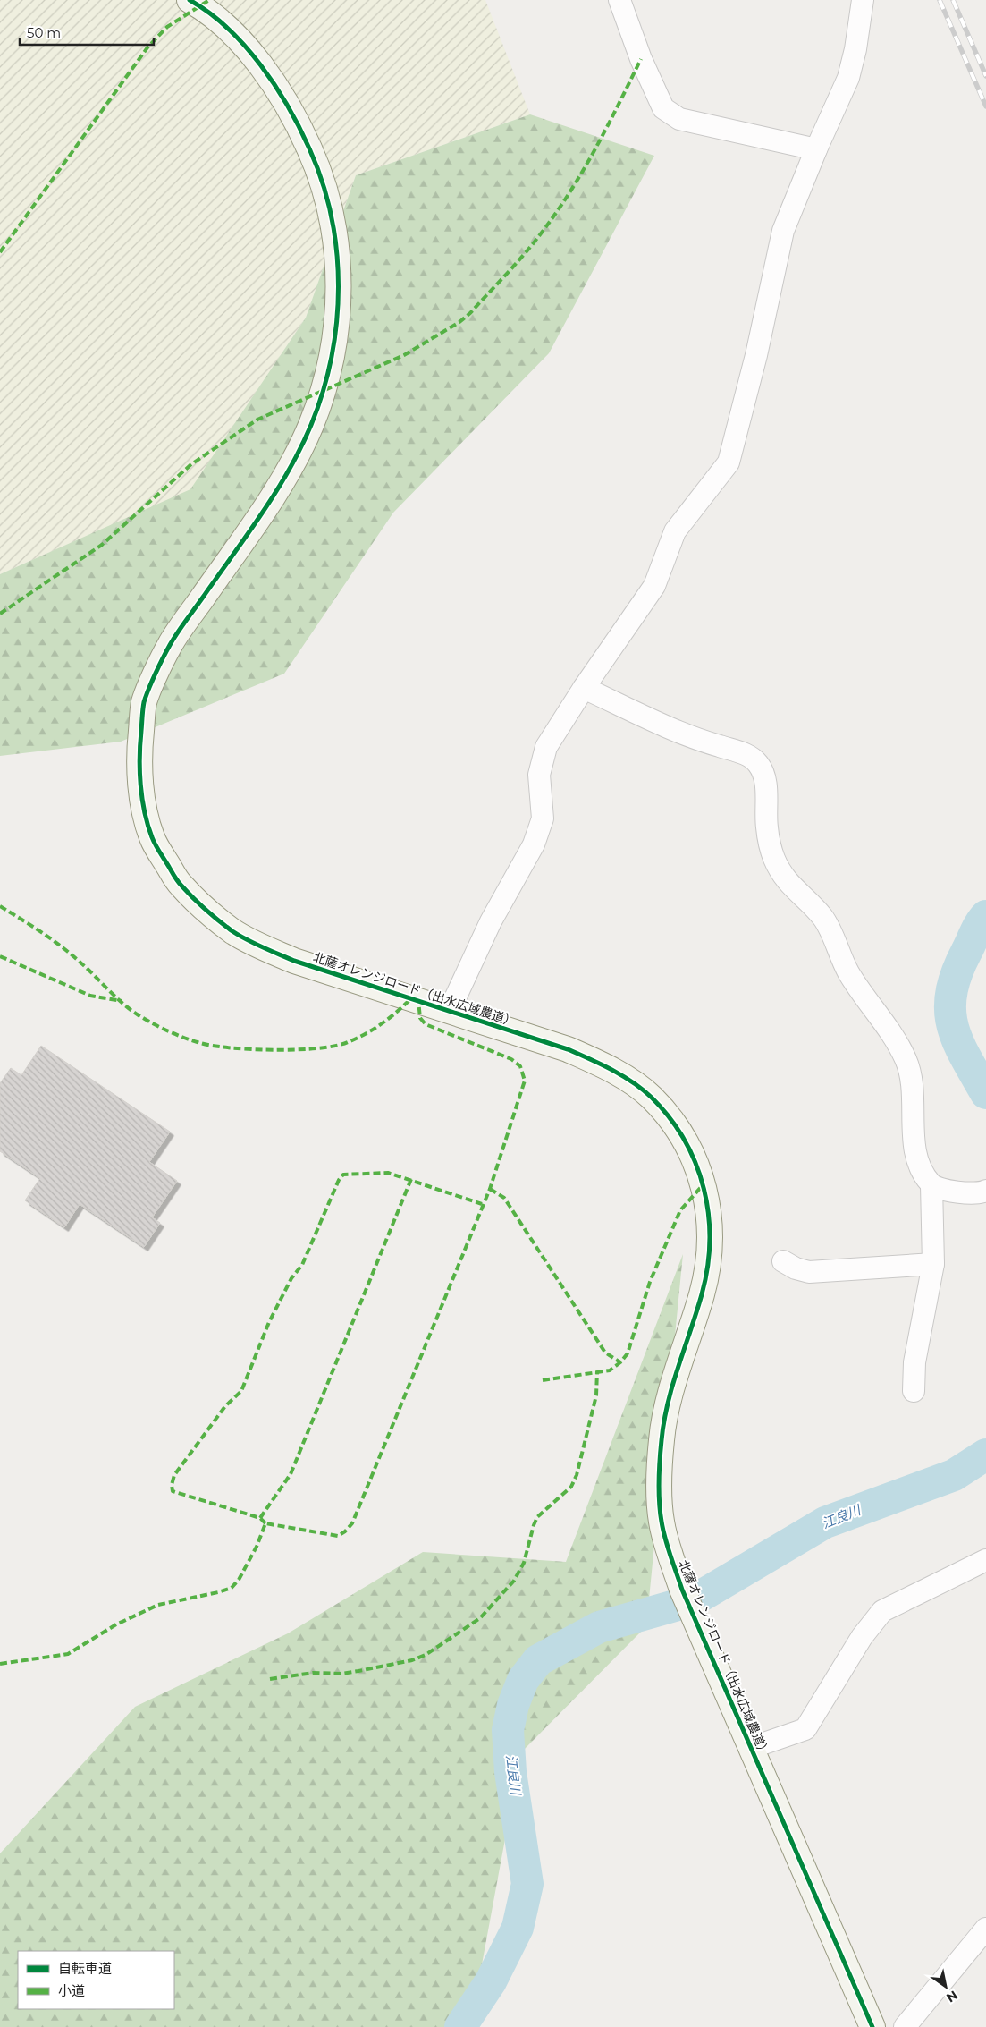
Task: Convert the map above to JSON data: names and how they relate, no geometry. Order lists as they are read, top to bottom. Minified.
{"streets":{"street":["北薩オレンジロード（出水広域農道）"]},"water":["江良川"],"legend":["自転車道","小道"],"scale_bar":"50 m","north":"bottom right"}
